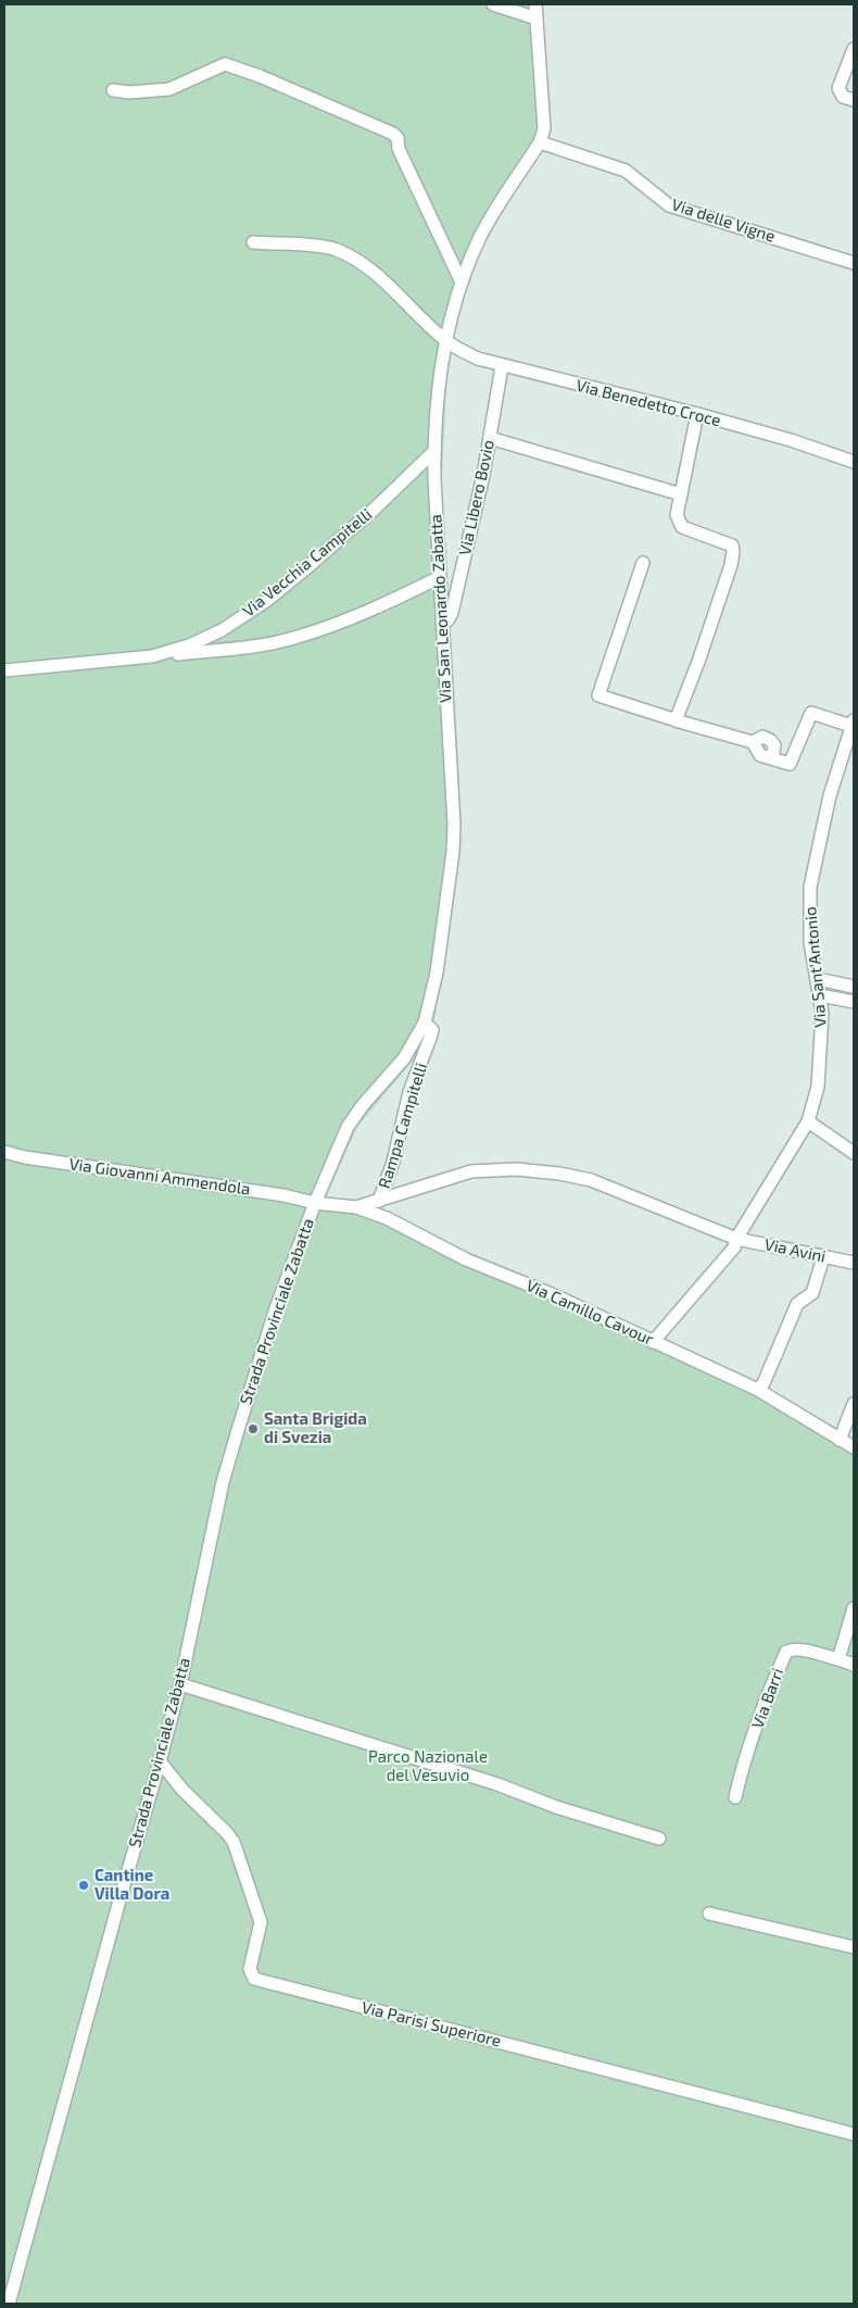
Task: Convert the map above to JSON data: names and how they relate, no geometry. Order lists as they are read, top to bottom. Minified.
{"streets":{"street":["Via delle Vigne","Via Benedetto Croce","Via Libero Bovio","Via Vecchia Campitelli","Via San Leonardo Zabatta","Via Sant'Antonio","Rampa Campitelli","Via Giovanni Ammendola","Via Avini","Strada Provinciale Zabatta","Via Camillo Cavour","Via Barri","Via Parisi Superiore"]},"crossings":[["Via delle Vigne","Via San Leonardo Zabatta"],["Via Benedetto Croce","Via Libero Bovio"],["Via Benedetto Croce","Via San Leonardo Zabatta"],["Via Libero Bovio","Via San Leonardo Zabatta"],["Via Vecchia Campitelli","Via San Leonardo Zabatta"],["Via San Leonardo Zabatta","Rampa Campitelli"],["Via San Leonardo Zabatta","Via Giovanni Ammendola"],["Via San Leonardo Zabatta","Strada Provinciale Zabatta"],["Via San Leonardo Zabatta","Via Camillo Cavour"],["Via Sant'Antonio","Via Avini"],["Via Sant'Antonio","Via Camillo Cavour"],["Rampa Campitelli","Via Avini"],["Via Giovanni Ammendola","Strada Provinciale Zabatta"],["Via Giovanni Ammendola","Via Camillo Cavour"],["Via Avini","Via Camillo Cavour"],["Strada Provinciale Zabatta","Via Camillo Cavour"],["Strada Provinciale Zabatta","Via Parisi Superiore"]],"parks":["Parco Nazionale del Vesuvio"],"places":["Santa Brigida di Svezia","Cantine Villa Dora"]}
